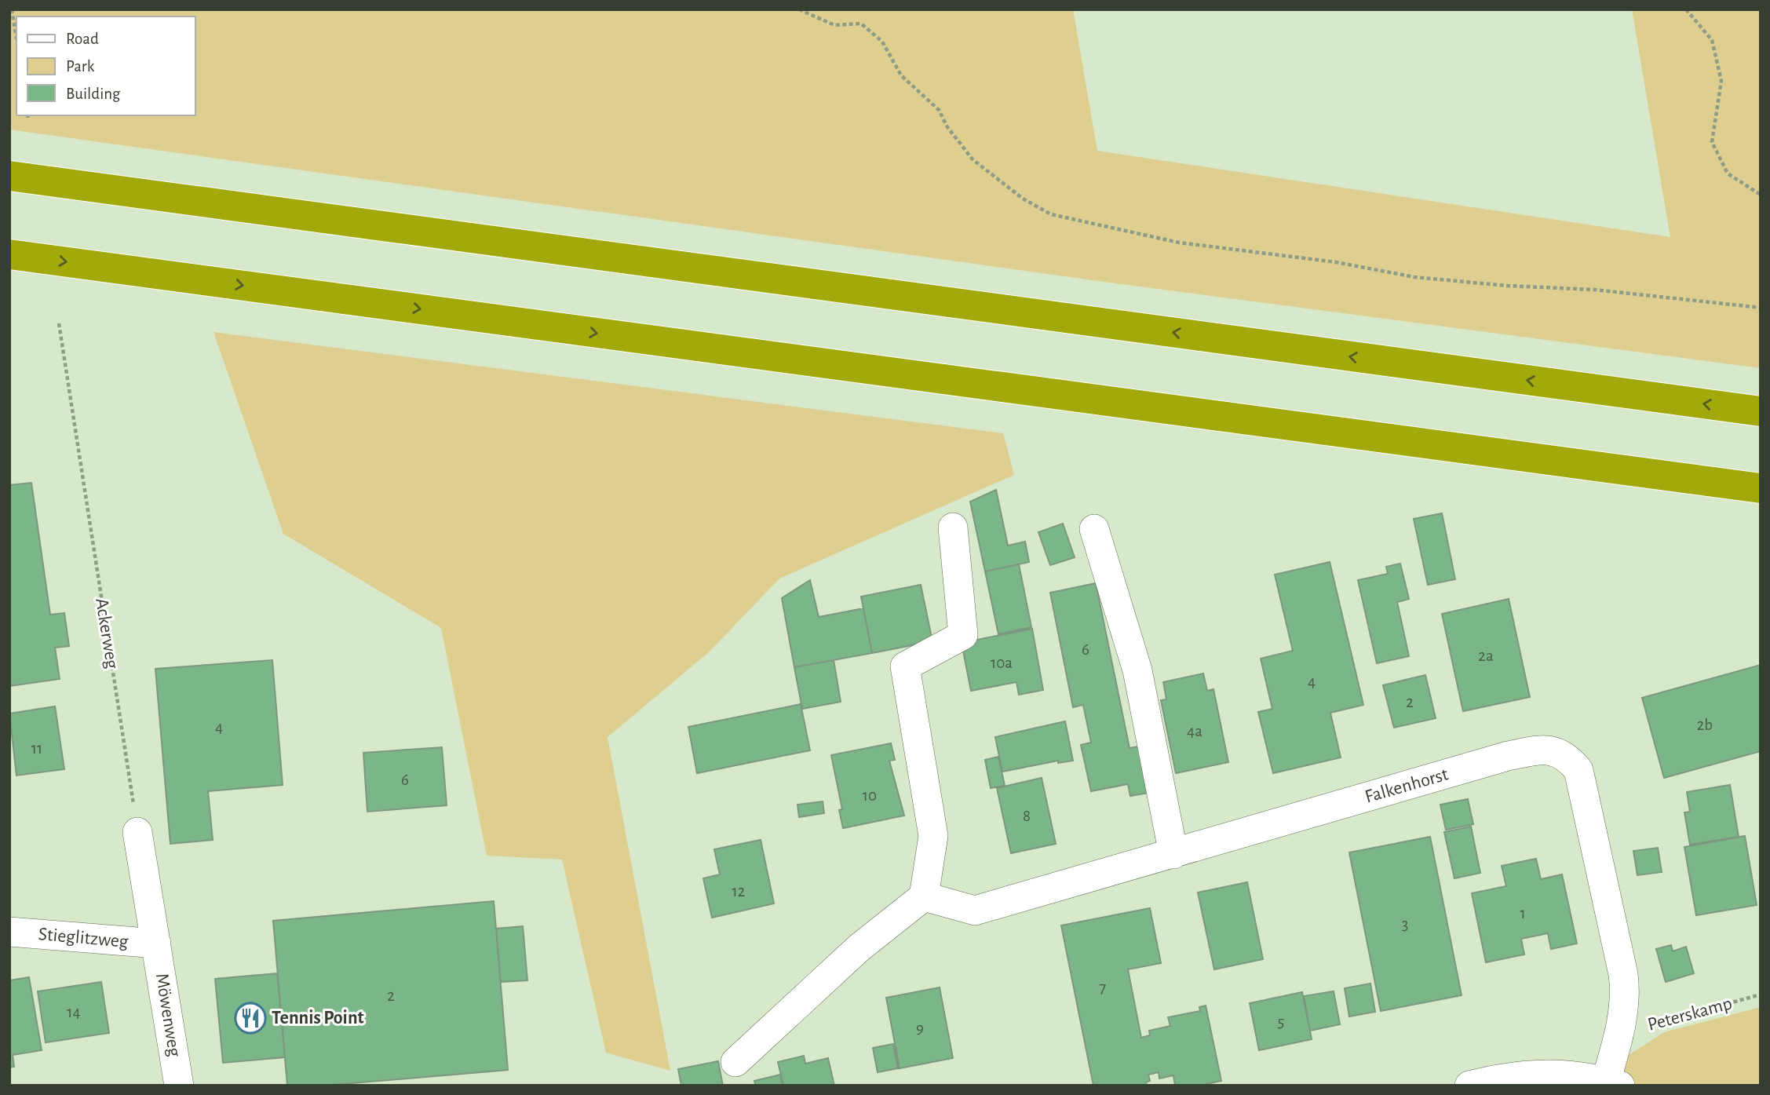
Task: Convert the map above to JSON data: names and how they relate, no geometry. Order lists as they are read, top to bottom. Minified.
{"streets":{"street":["Falkenhorst","Stieglitzweg","Möwenweg"],"path":["Ackerweg","Peterskamp"]},"crossings":[["Falkenhorst","Peterskamp"],["Stieglitzweg","Möwenweg"]],"places":{"restaurant":["Tennis Point"]},"house_numbers":["6","2a","10a","4","2","2b","4","4a","11","6","10","8","12","1","3","7","2","14","5","9"],"legend":["Road","Park","Building"]}
